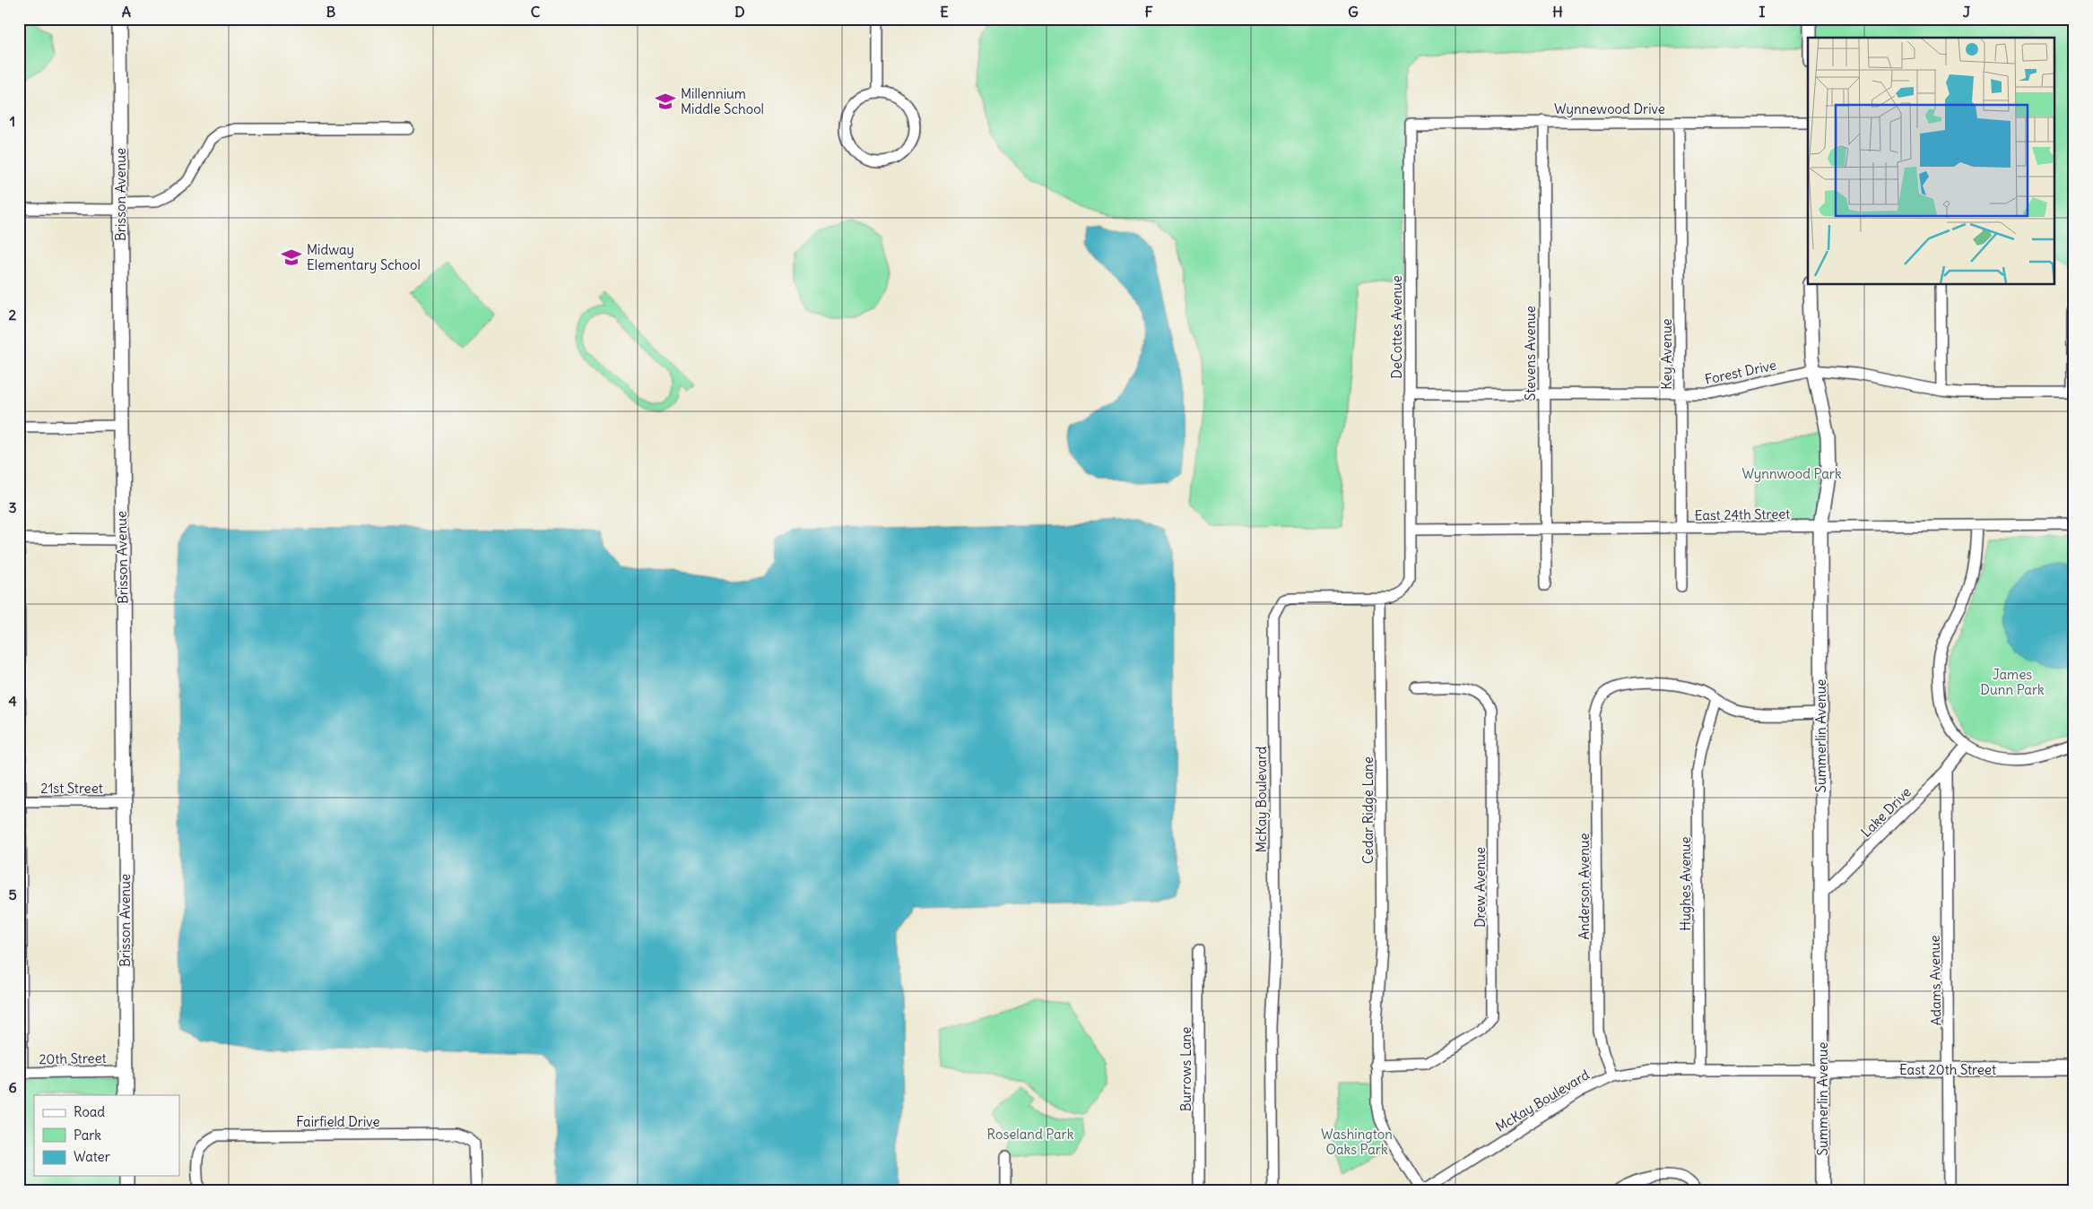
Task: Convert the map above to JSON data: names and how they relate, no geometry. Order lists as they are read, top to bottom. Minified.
{"streets":{"street":["Wynnewood Drive","Brisson Avenue","DeCottes Avenue","Stevens Avenue","Key Avenue","Forest Drive","East 24th Street","Summerlin Avenue","21st Street","McKay Boulevard","Cedar Ridge Lane","Lake Drive","Hughes Avenue","Anderson Avenue","Drew Avenue","Adams Avenue","20th Street","Burrows Lane","East 20th Street","Fairfield Drive"]},"crossings":[["Wynnewood Drive","DeCottes Avenue"],["Wynnewood Drive","Stevens Avenue"],["Wynnewood Drive","Key Avenue"],["Brisson Avenue","21st Street"],["Brisson Avenue","20th Street"],["DeCottes Avenue","Forest Drive"],["DeCottes Avenue","East 24th Street"],["DeCottes Avenue","McKay Boulevard"],["Stevens Avenue","Forest Drive"],["Stevens Avenue","East 24th Street"],["Key Avenue","Forest Drive"],["Key Avenue","East 24th Street"],["Forest Drive","Summerlin Avenue"],["East 24th Street","Summerlin Avenue"],["East 24th Street","McKay Boulevard"],["Summerlin Avenue","McKay Boulevard"],["Summerlin Avenue","Lake Drive"],["Summerlin Avenue","East 20th Street"],["McKay Boulevard","Cedar Ridge Lane"],["McKay Boulevard","Hughes Avenue"],["McKay Boulevard","Anderson Avenue"],["McKay Boulevard","East 20th Street"],["Cedar Ridge Lane","Drew Avenue"],["Lake Drive","Adams Avenue"],["Hughes Avenue","Anderson Avenue"],["Adams Avenue","East 20th Street"]],"parks":["Wynnwood Park","James Dunn Park","Roseland Park","Washington Oaks Park"],"places":{"school or university":["Millennium Middle School","Midway Elementary School"]},"legend":["Road","Park","Water"],"grid":{"columns":["A","B","C","D","E","F","G","H","I","J"],"rows":["1","2","3","4","5","6"]}}
